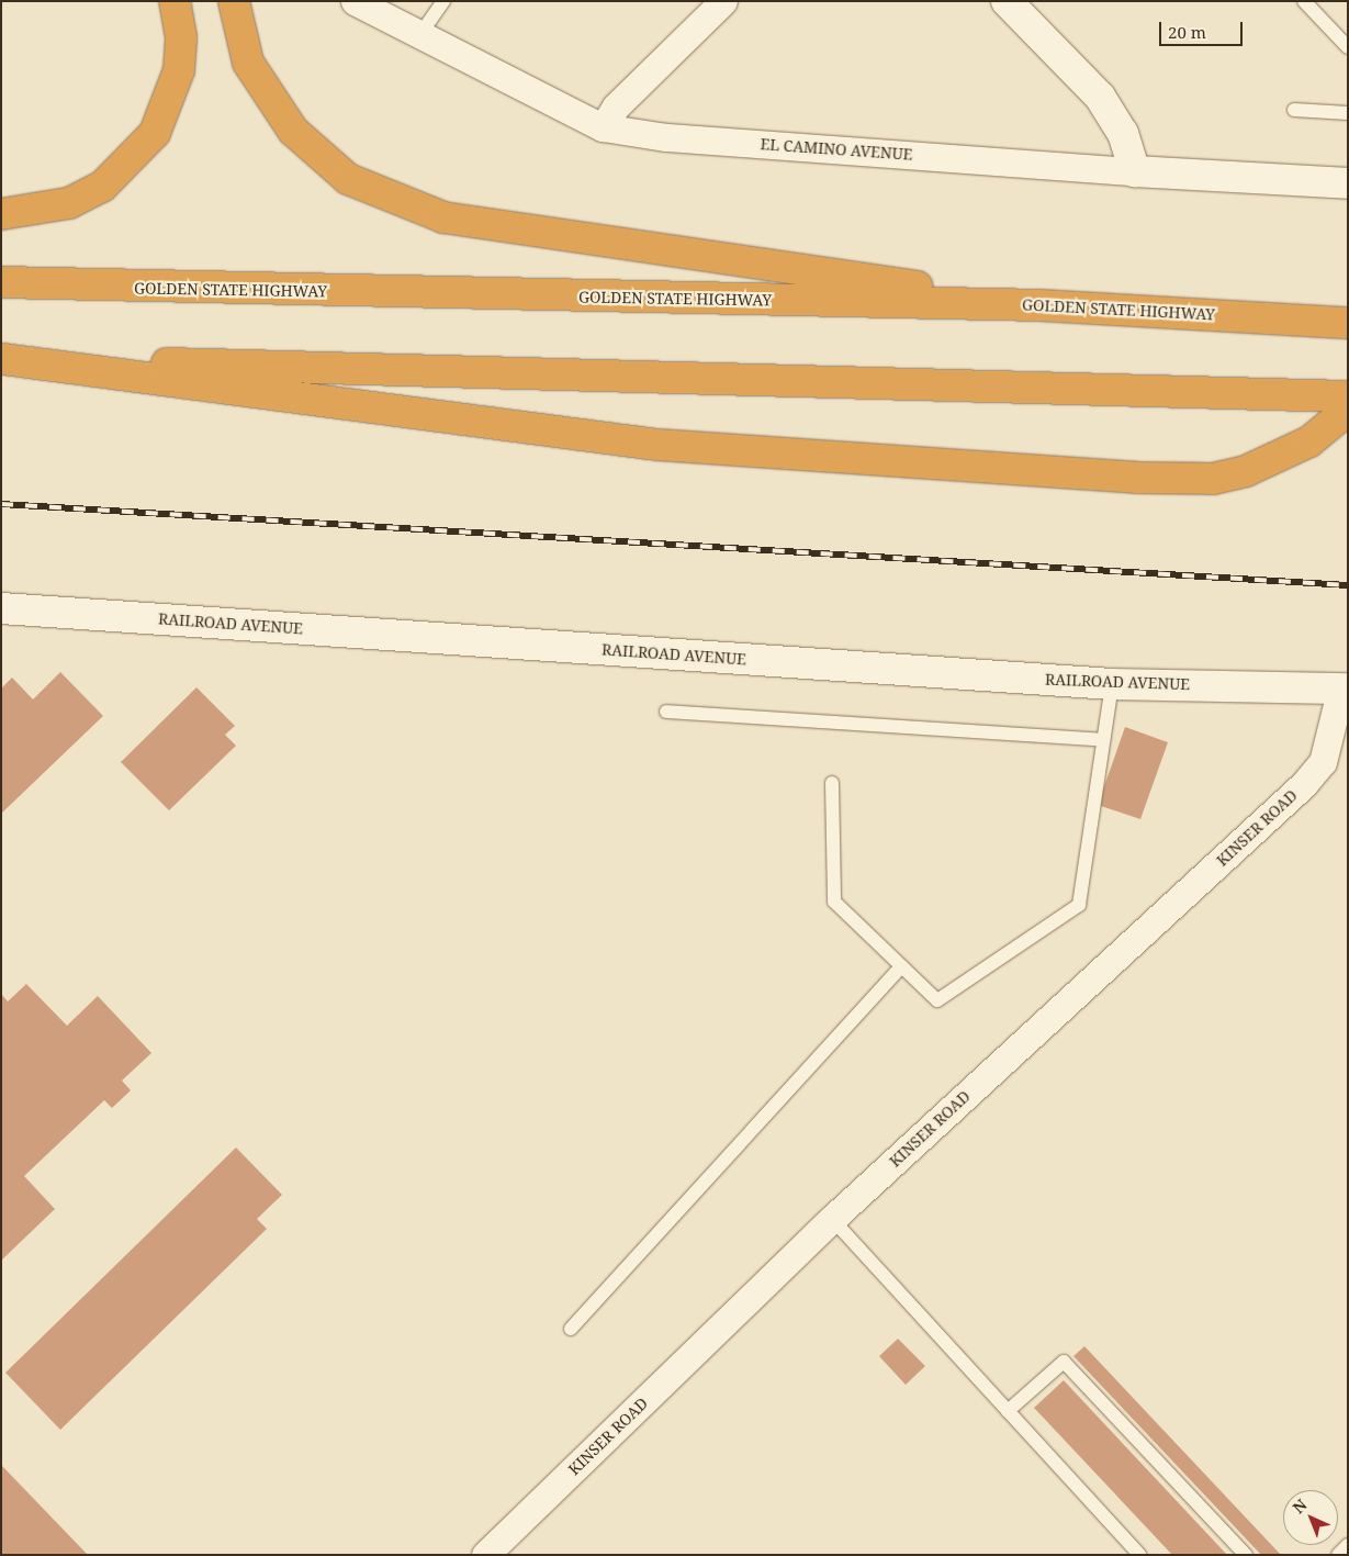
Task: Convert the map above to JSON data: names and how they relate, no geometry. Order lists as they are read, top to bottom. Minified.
{"streets":{"highway":["GOLDEN STATE HIGHWAY"],"street":["EL CAMINO AVENUE","RAILROAD AVENUE","KINSER ROAD"]},"crossings":[["RAILROAD AVENUE","KINSER ROAD"]],"scale_bar":"20 m","north":"top left"}
